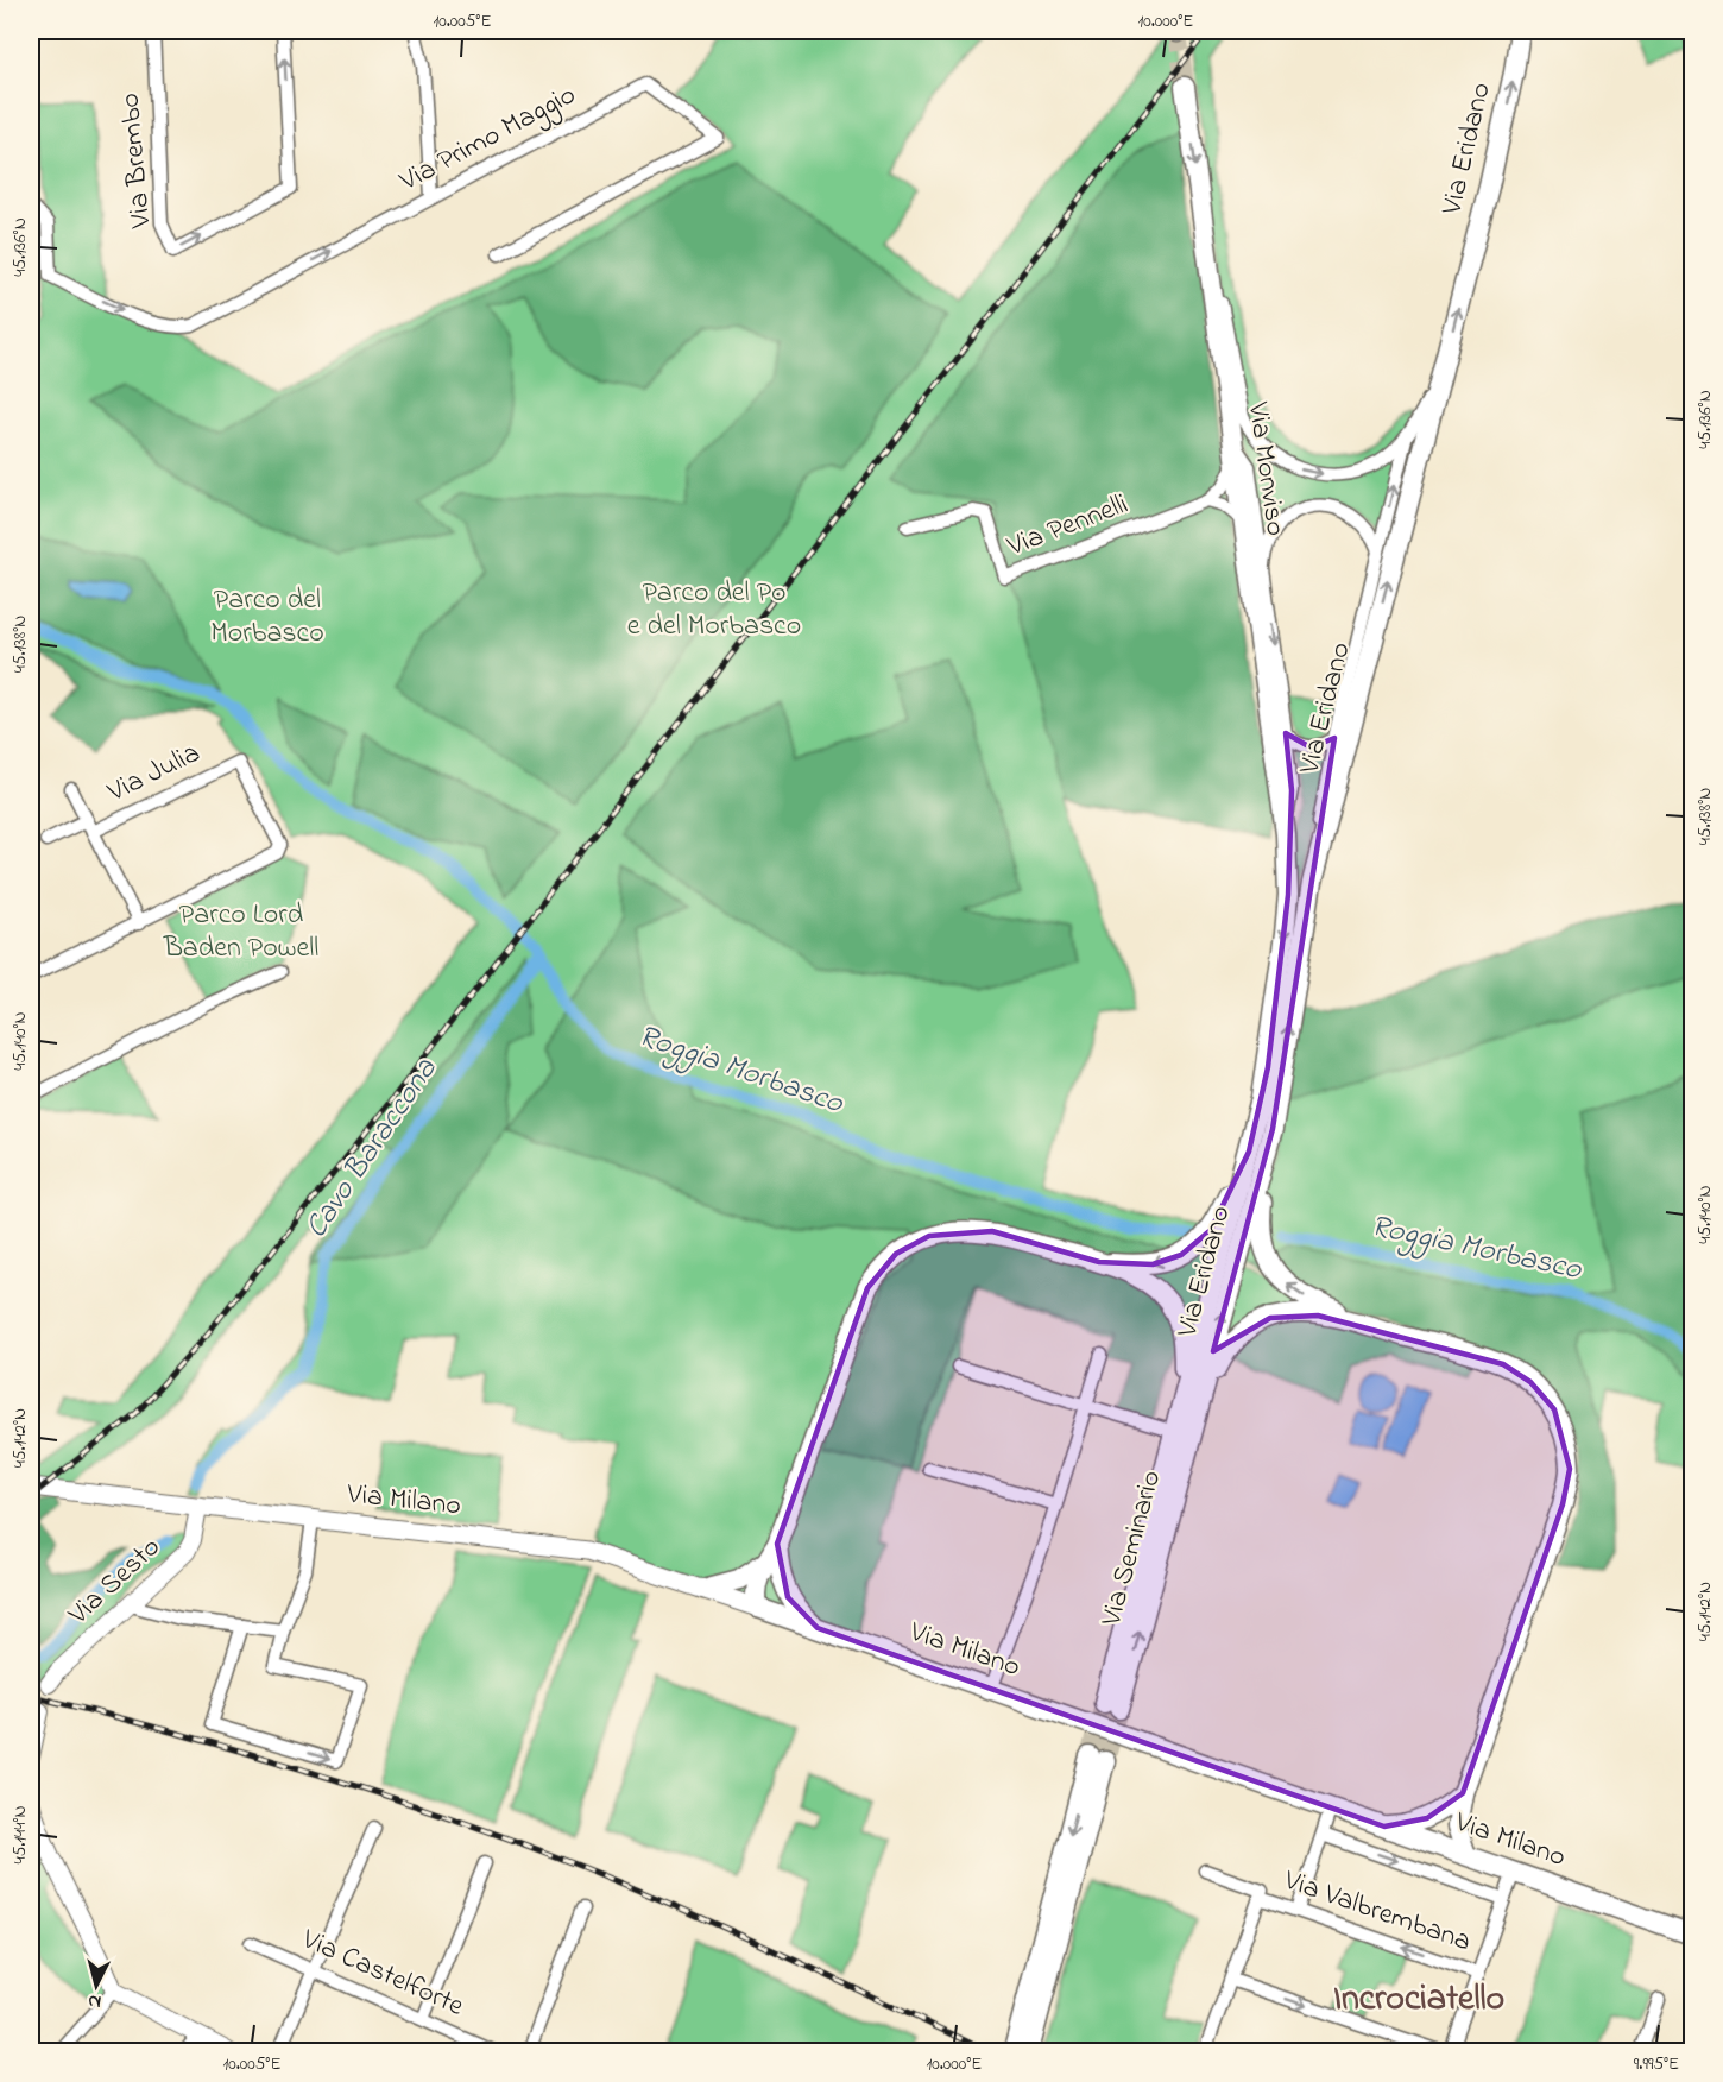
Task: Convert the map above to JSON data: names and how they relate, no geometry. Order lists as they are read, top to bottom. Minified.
{"streets":{"main road":["Via Eridano","Via Monviso","Via Milano","Via Seminario"],"street":["Via Primo Maggio","Via Brembo","Via Pennelli","Via Julia","Via Sesto","Via Valbrembana","Via Castelforte"]},"crossings":[["Via Eridano","Via Monviso"],["Via Eridano","Via Seminario"],["Via Monviso","Via Pennelli"],["Via Milano","Via Sesto"]],"districts":["Incrociatello"],"water":["Roggia Morbasco","Cavo Baraccona"],"parks":["Parco del Po e del Morbasco","Parco del Morbasco","Parco Lord Baden Powell"],"north":"bottom","coordinates":["10.005°E","10.000°E","45.136°N","45.138°N","45.140°N","45.142°N","45.144°N","9.995°E"]}
